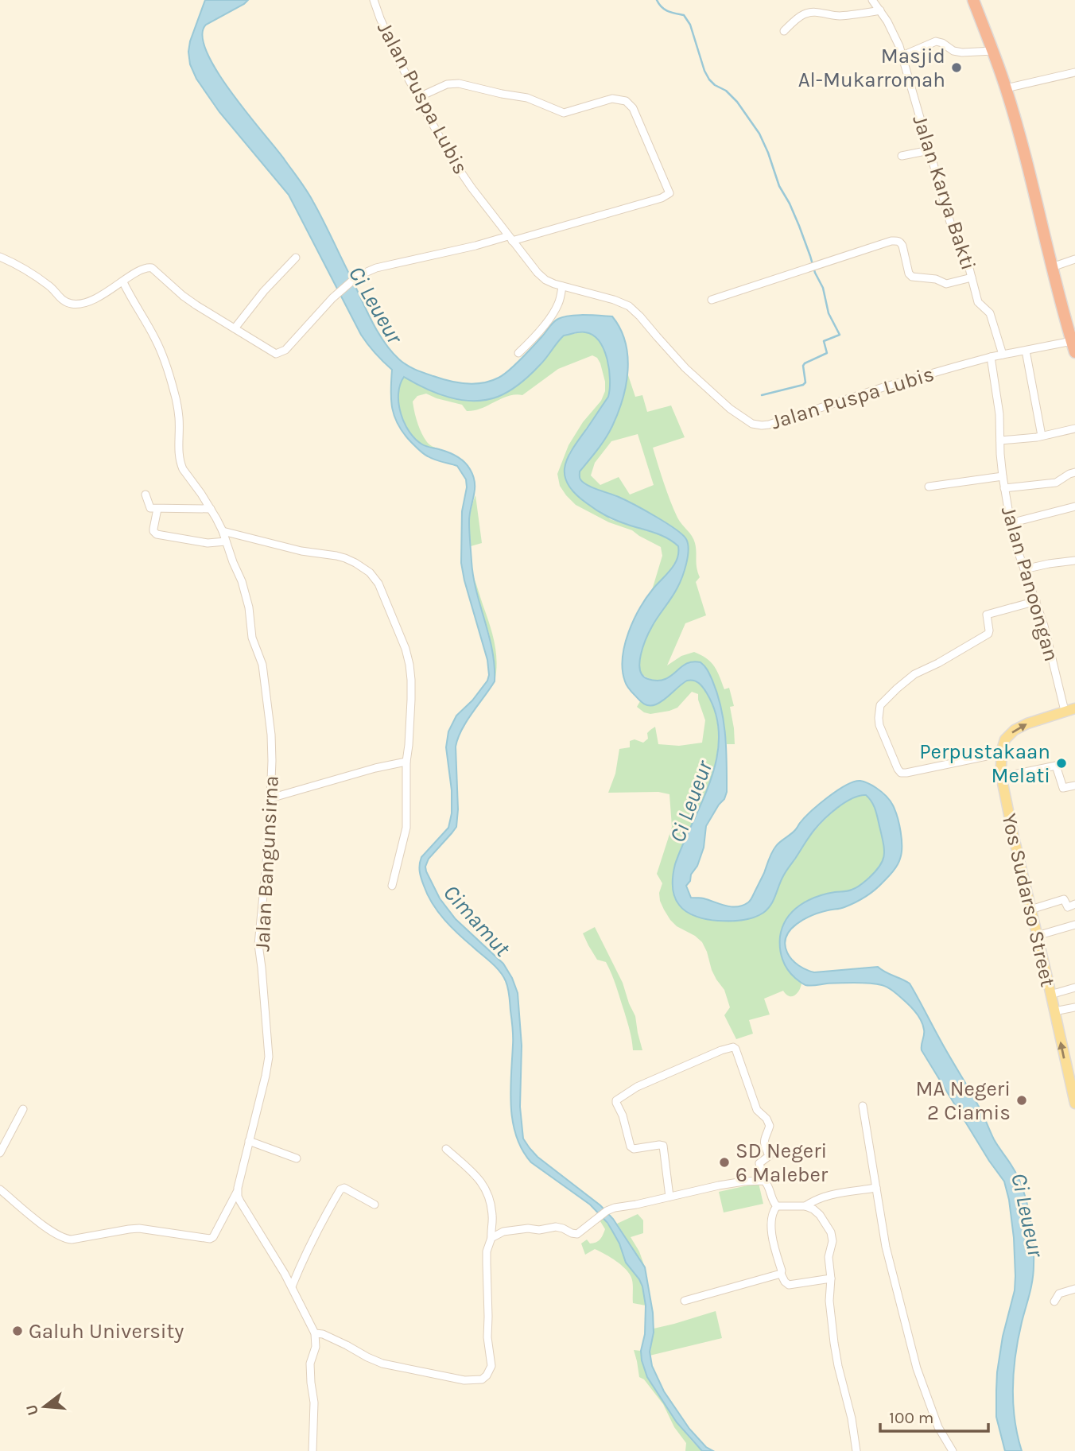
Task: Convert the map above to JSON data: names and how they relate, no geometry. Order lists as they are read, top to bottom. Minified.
{"streets":{"main road":["Yos Sudarso Street"],"street":["Jalan Puspa Lubis","Jalan Karya Bakti","Jalan Panoongan","Jalan Bangunsirna"]},"crossings":[["Jalan Puspa Lubis","Jalan Karya Bakti"],["Jalan Puspa Lubis","Jalan Panoongan"],["Jalan Panoongan","Yos Sudarso Street"]],"water":["Ci Leueur","Cimamut"],"places":["Masjid Al-Mukarromah","Perpustakaan Melati","MA Negeri 2 Ciamis","SD Negeri 6 Maleber","Galuh University"],"scale_bar":"100 m","north":"left"}
